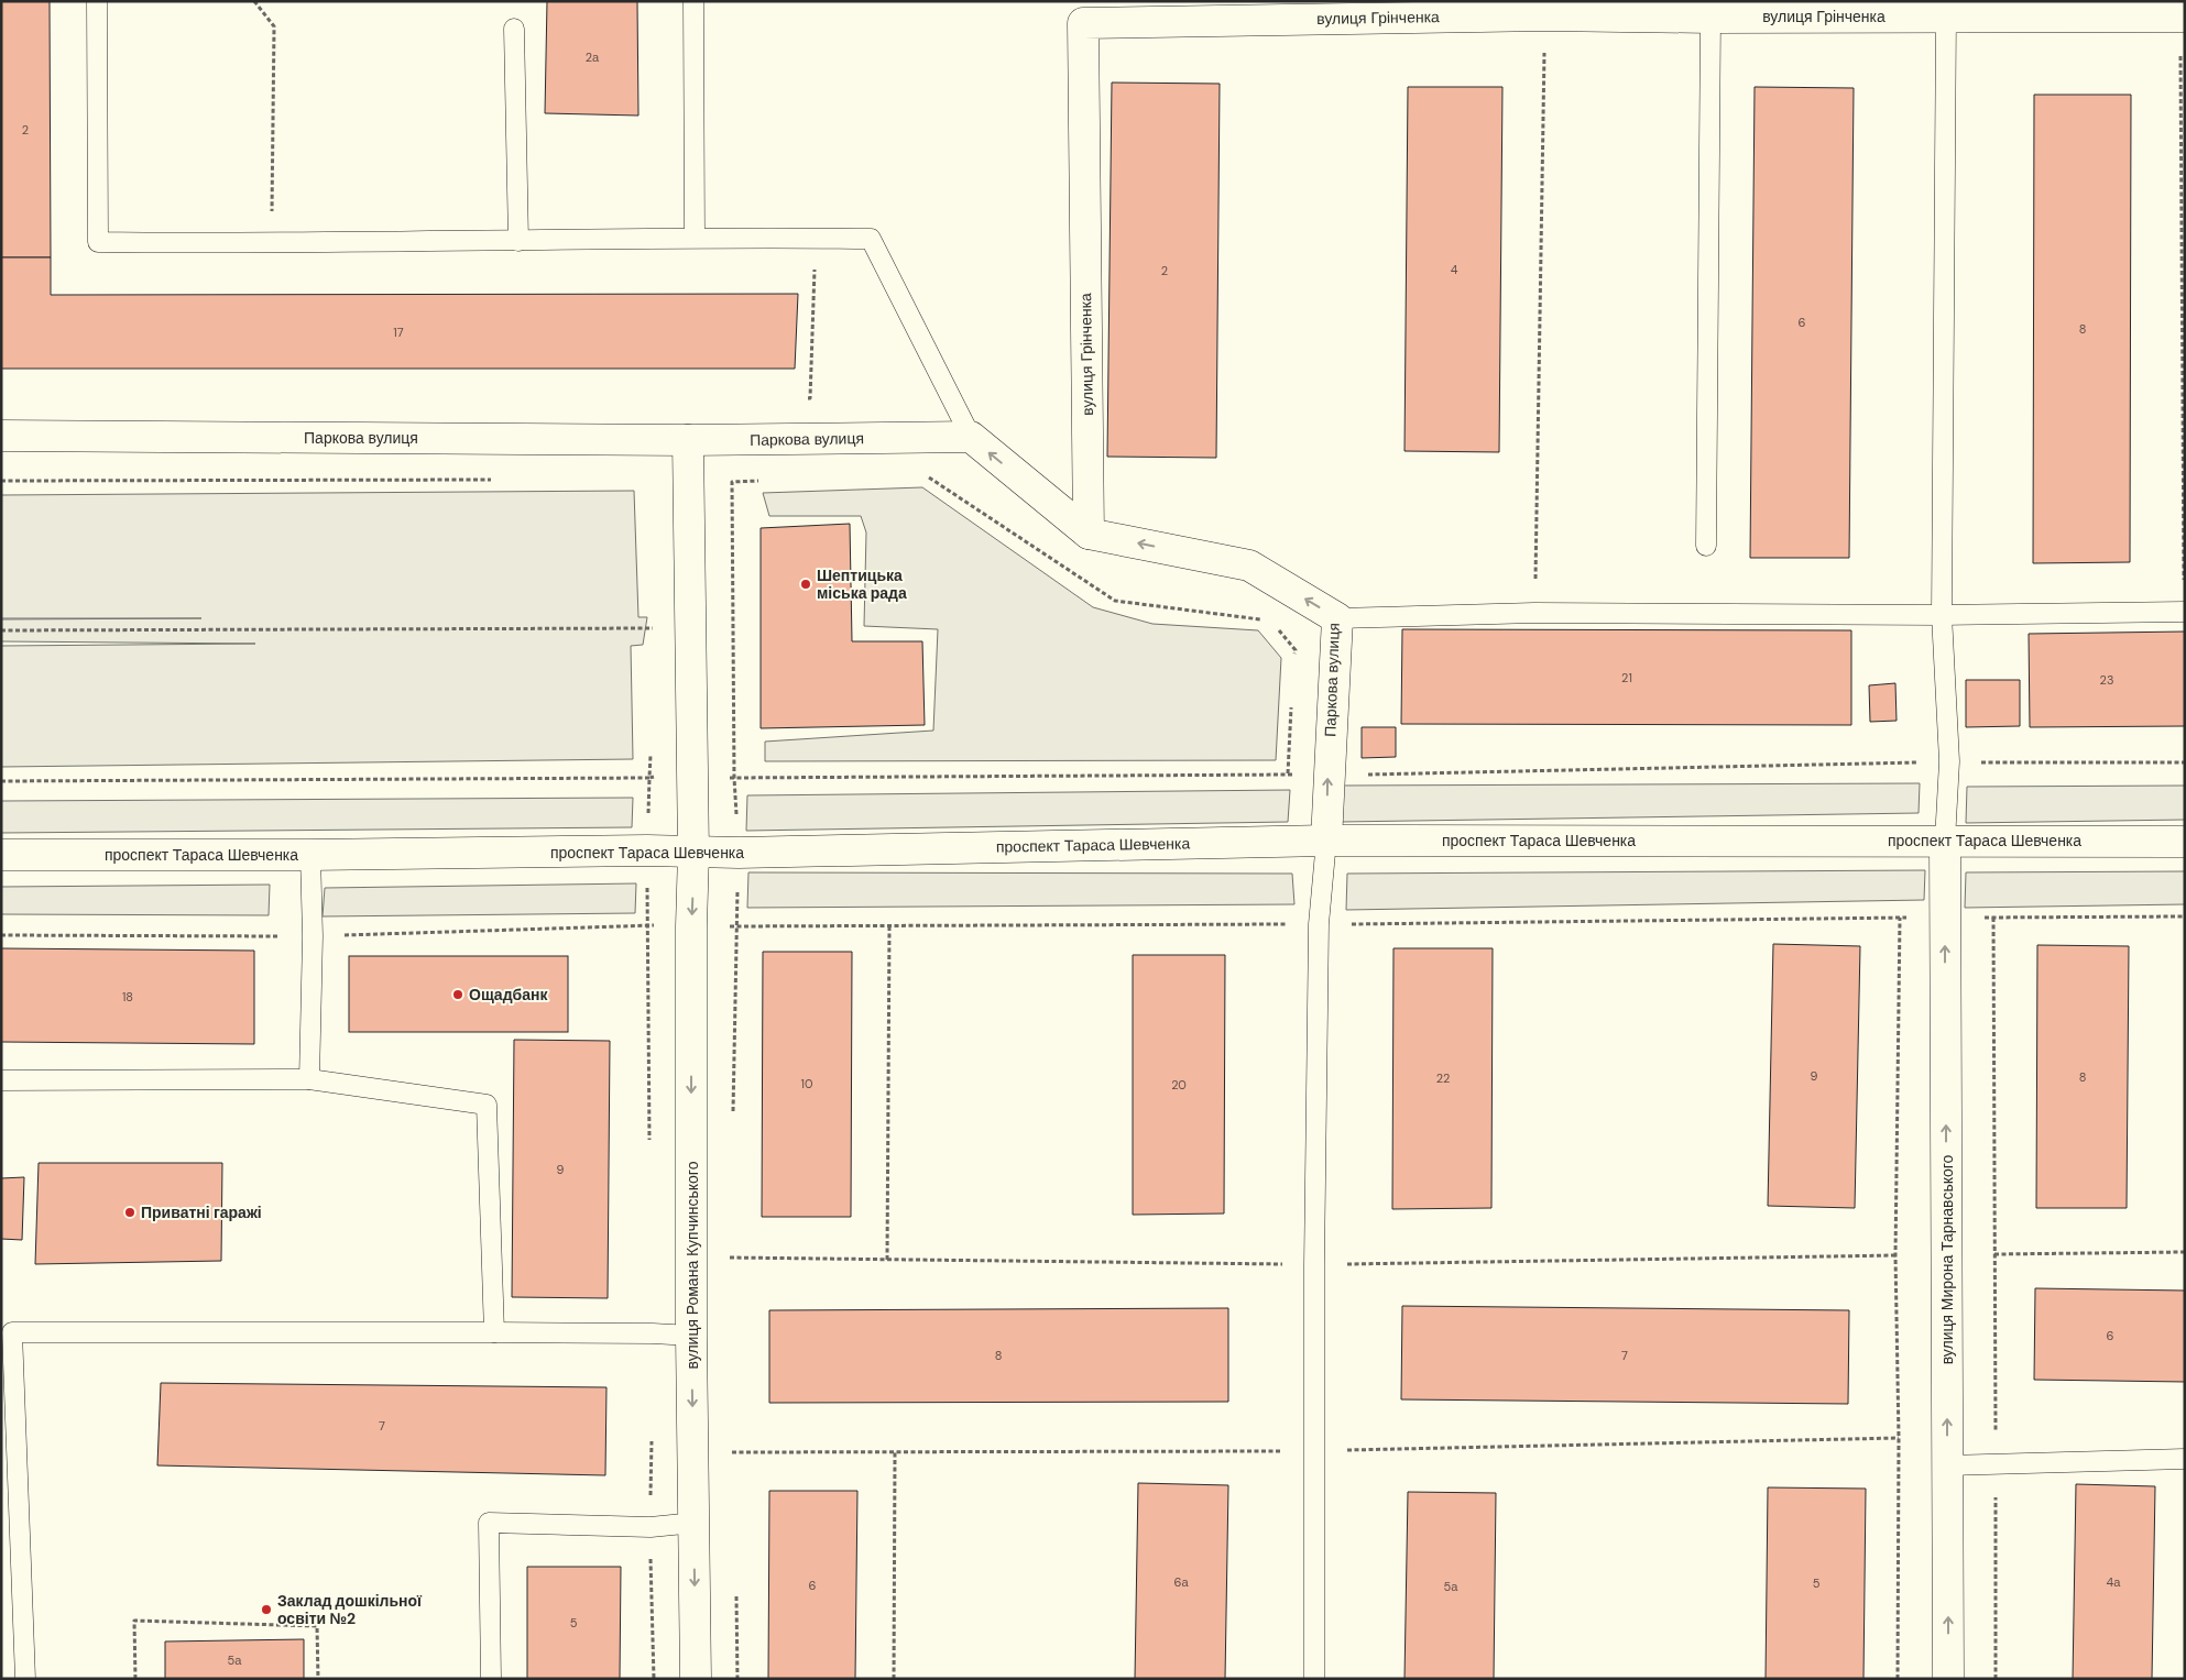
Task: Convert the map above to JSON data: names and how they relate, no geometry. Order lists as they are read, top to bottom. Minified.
{"streets":{"street":["вулиця Грінченка","Паркова вулиця","проспект Тараса Шевченка","вулиця Мирона Тарнавського","вулиця Романа Купчинського"]},"crossings":[["вулиця Грінченка","Паркова вулиця"],["Паркова вулиця","проспект Тараса Шевченка"],["Паркова вулиця","вулиця Романа Купчинського"],["проспект Тараса Шевченка","вулиця Мирона Тарнавського"],["проспект Тараса Шевченка","вулиця Романа Купчинського"]],"one_way":["вулиця Мирона Тарнавського","вулиця Романа Купчинського"],"places":["Шептицька міська рада","Ощадбанк","Приватні гаражі","Заклад дошкільної освіти №2"],"house_numbers":["2а","2","4","2","6","8","17","21","23","18","9","8","22","10","20","9","6","8","7","7","6а","4а","5","6","5а","5","5а"]}
